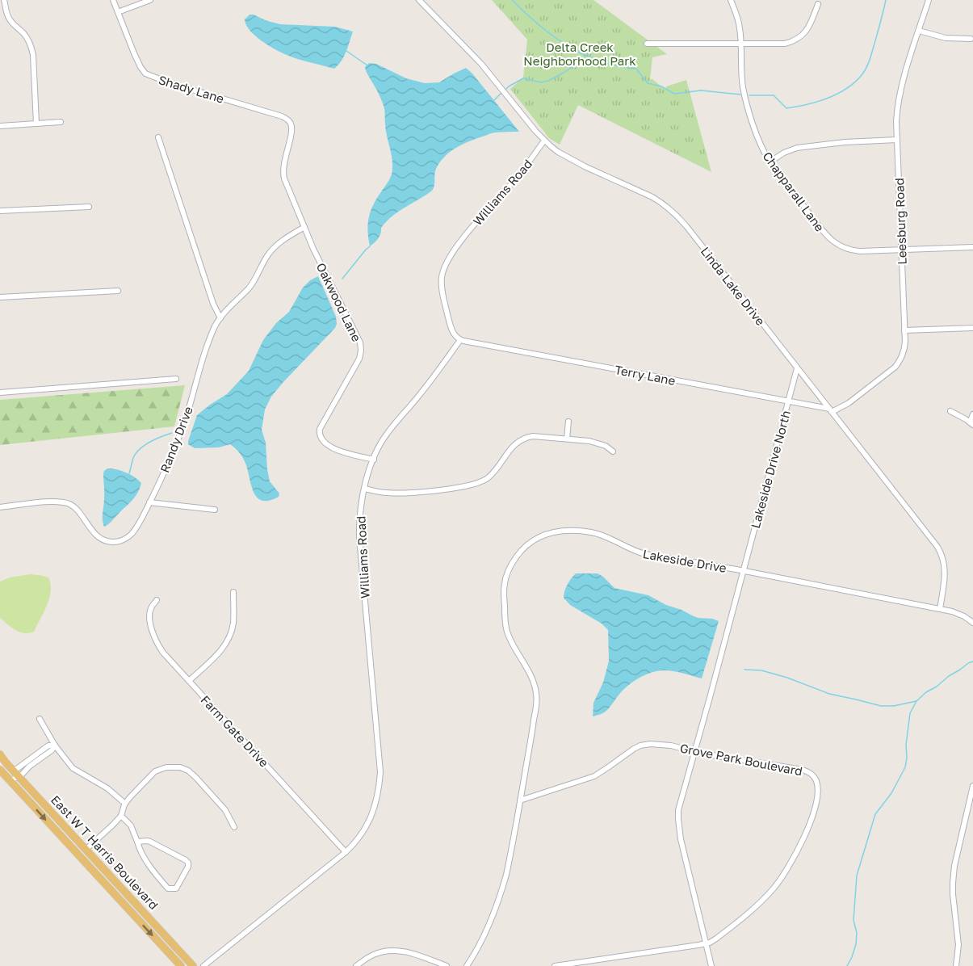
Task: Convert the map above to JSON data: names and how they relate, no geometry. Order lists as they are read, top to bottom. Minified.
{"streets":{"main road":["East W T Harris Boulevard"],"street":["Shady Lane","Chapparall Lane","Williams Road","Leesburg Road","Linda Lake Drive","Oakwood Lane","Terry Lane","Randy Drive","Lakeside Drive North","Lakeside Drive","Farm Gate Drive","Grove Park Boulevard"]},"crossings":[["Shady Lane","Oakwood Lane"],["Chapparall Lane","Leesburg Road"],["Williams Road","Linda Lake Drive"],["Williams Road","Oakwood Lane"],["Williams Road","Terry Lane"],["Williams Road","Farm Gate Drive"],["Leesburg Road","Linda Lake Drive"],["Leesburg Road","Terry Lane"],["Linda Lake Drive","Terry Lane"],["Linda Lake Drive","Lakeside Drive North"],["Oakwood Lane","Randy Drive"],["Terry Lane","Lakeside Drive North"],["Lakeside Drive North","Lakeside Drive"],["Lakeside Drive","Grove Park Boulevard"]],"parks":["Delta Creek Neighborhood Park"]}
